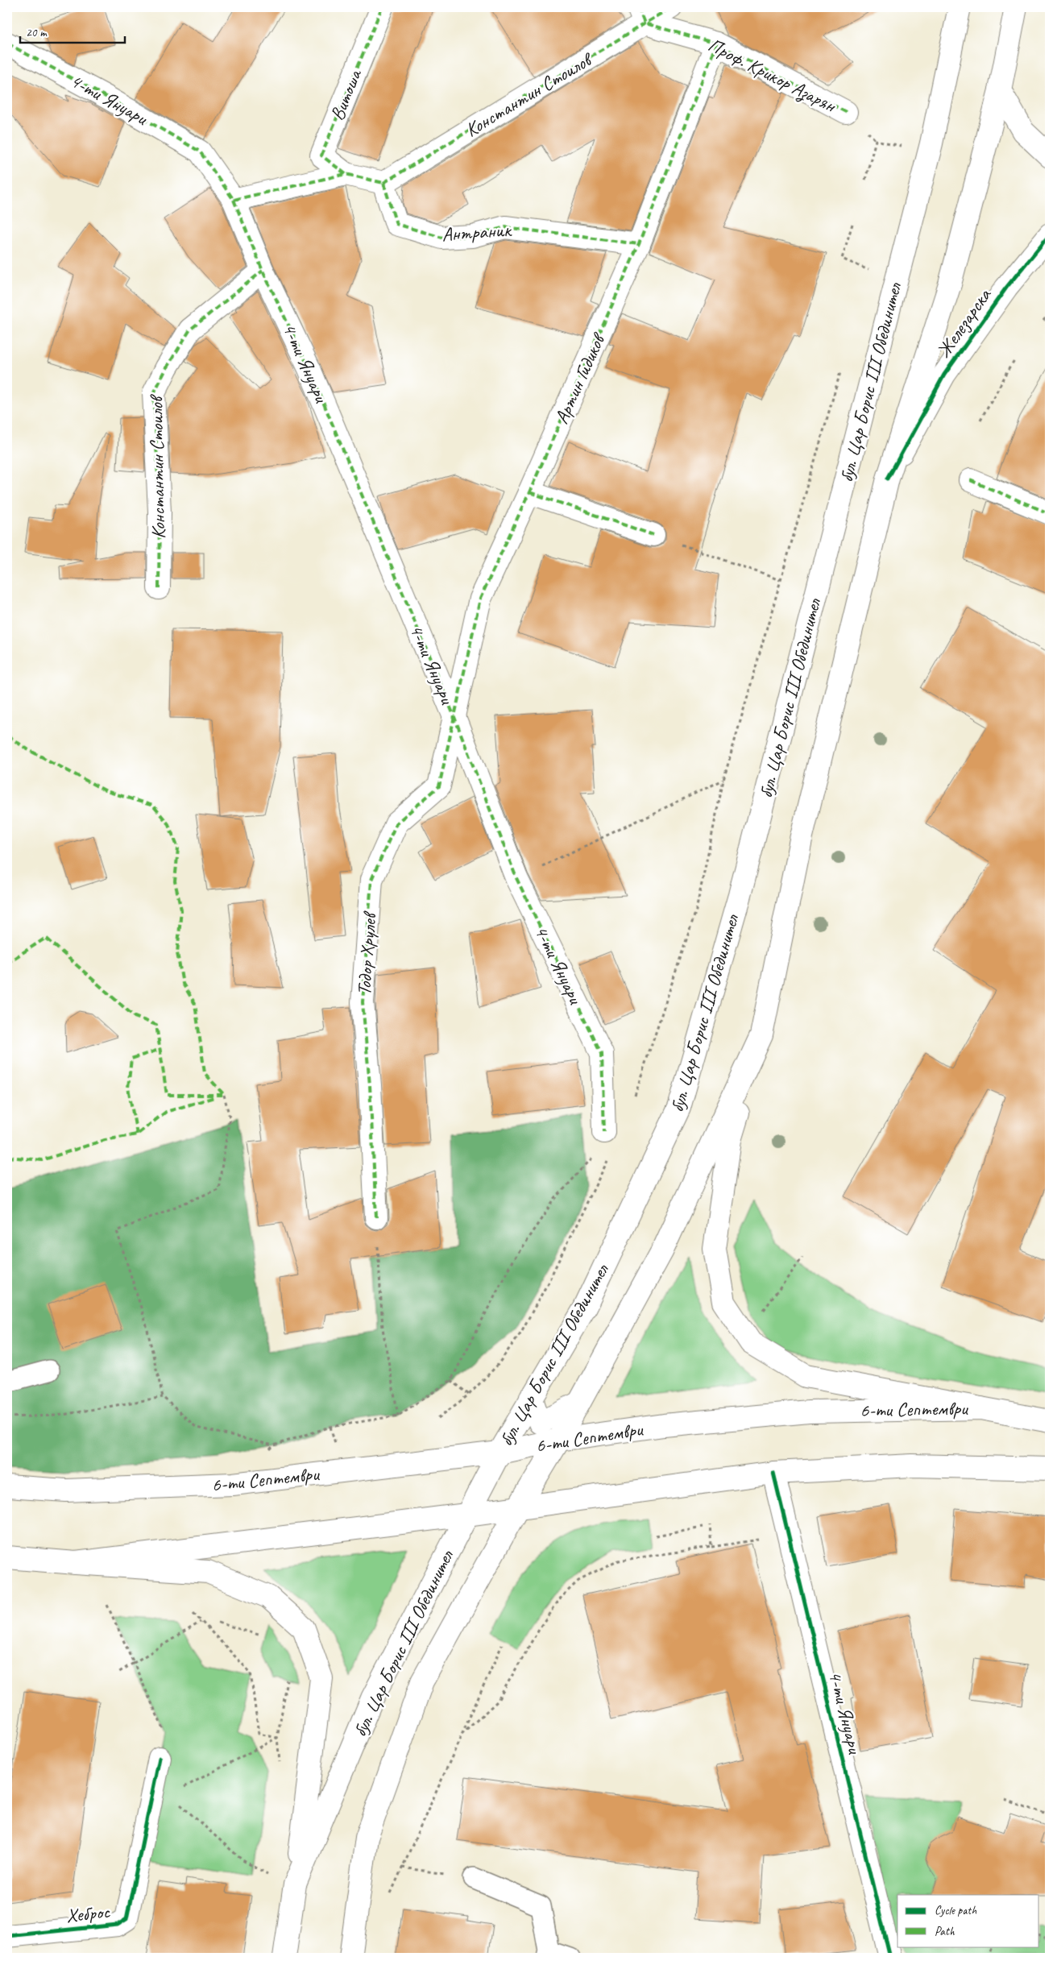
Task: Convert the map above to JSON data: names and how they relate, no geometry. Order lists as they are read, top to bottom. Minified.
{"streets":{"main road":["Проф. Крикор Азарян","Витоша","Константин Стоилов","4-ти Януари","Антраник","Железарска","Артин Гидиков","бул. Цар Борис III Обединител","Тодор Хрулев","6-ти Септември","Хеброс"]},"crossings":[["Проф. Крикор Азарян","Константин Стоилов"],["Проф. Крикор Азарян","Артин Гидиков"],["Константин Стоилов","4-ти Януари"],["Константин Стоилов","Антраник"],["4-ти Януари","Артин Гидиков"],["4-ти Януари","Тодор Хрулев"],["Антраник","Артин Гидиков"],["Железарска","бул. Цар Борис III Обединител"],["Артин Гидиков","Тодор Хрулев"],["бул. Цар Борис III Обединител","6-ти Септември"]],"legend":["Cycle path","Path"],"scale_bar":"20 m"}
